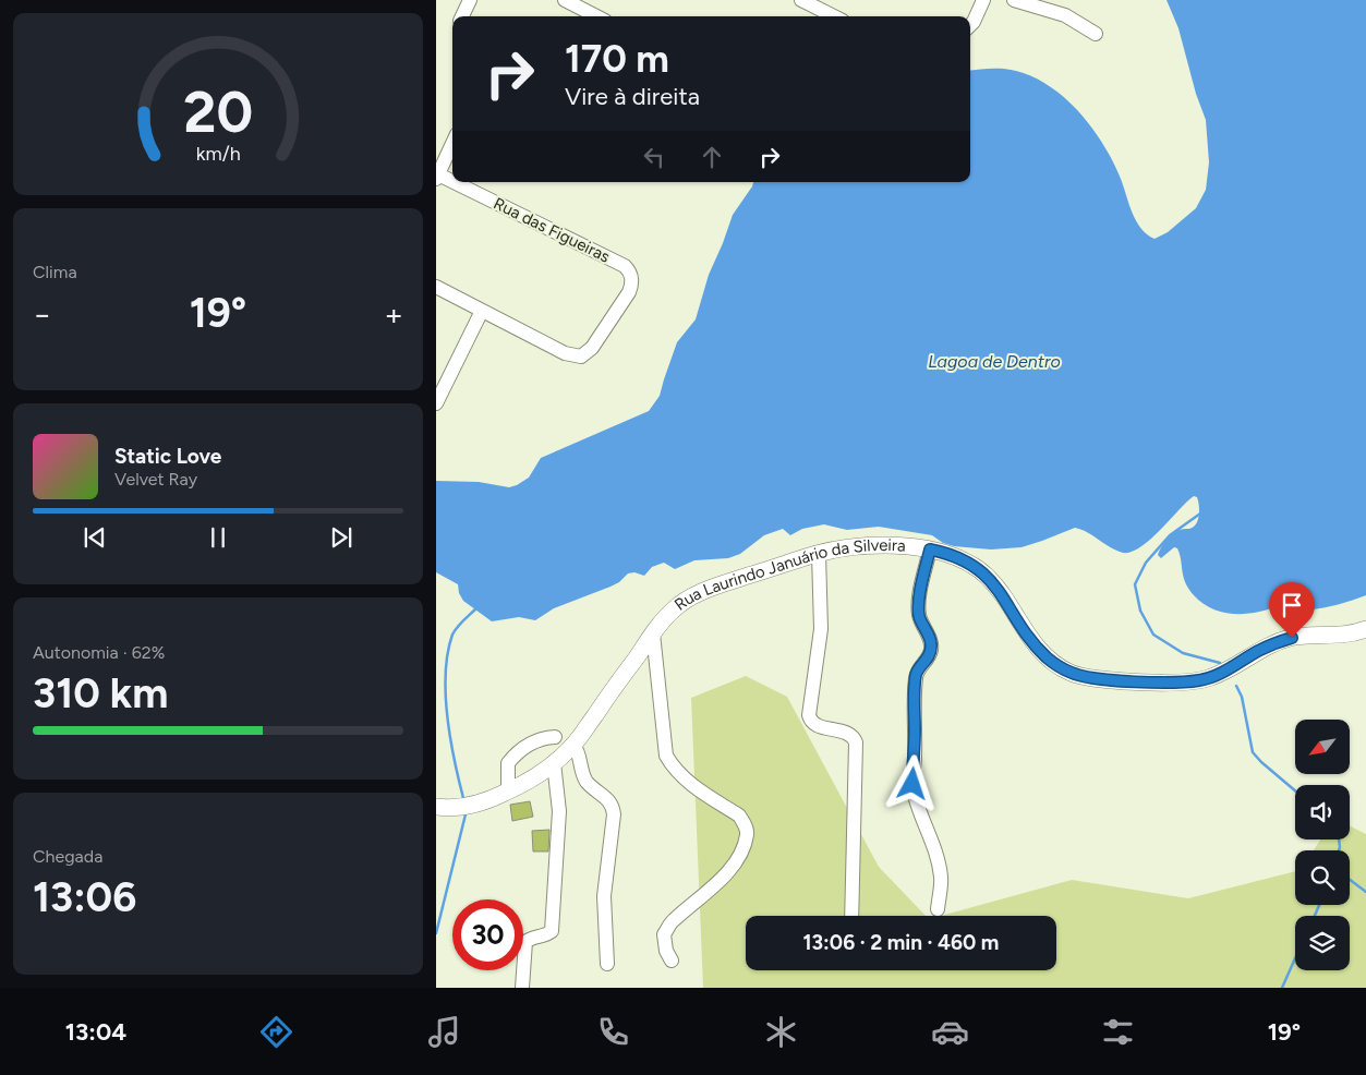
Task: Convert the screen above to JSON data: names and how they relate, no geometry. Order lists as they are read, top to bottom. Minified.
{"streets":{"main road":["Rua Laurindo Januário da Silveira"],"street":["Rua das Figueiras"]},"water":["Lagoa de Dentro"],"north":"bottom left","page":{"turn":["170 m","Vire à direita"],"tile":["Clima",["Autonomia · 62%","310 km"],["Chegada","13:06"]],"heat":["−","19°","+"],"song":["Static Love","Velvet Ray"],"limit":"30","trip":"13:06 · 2 min · 460 m","tabs":["13:04","19°"],"gauge":["20","km/h"]}}
